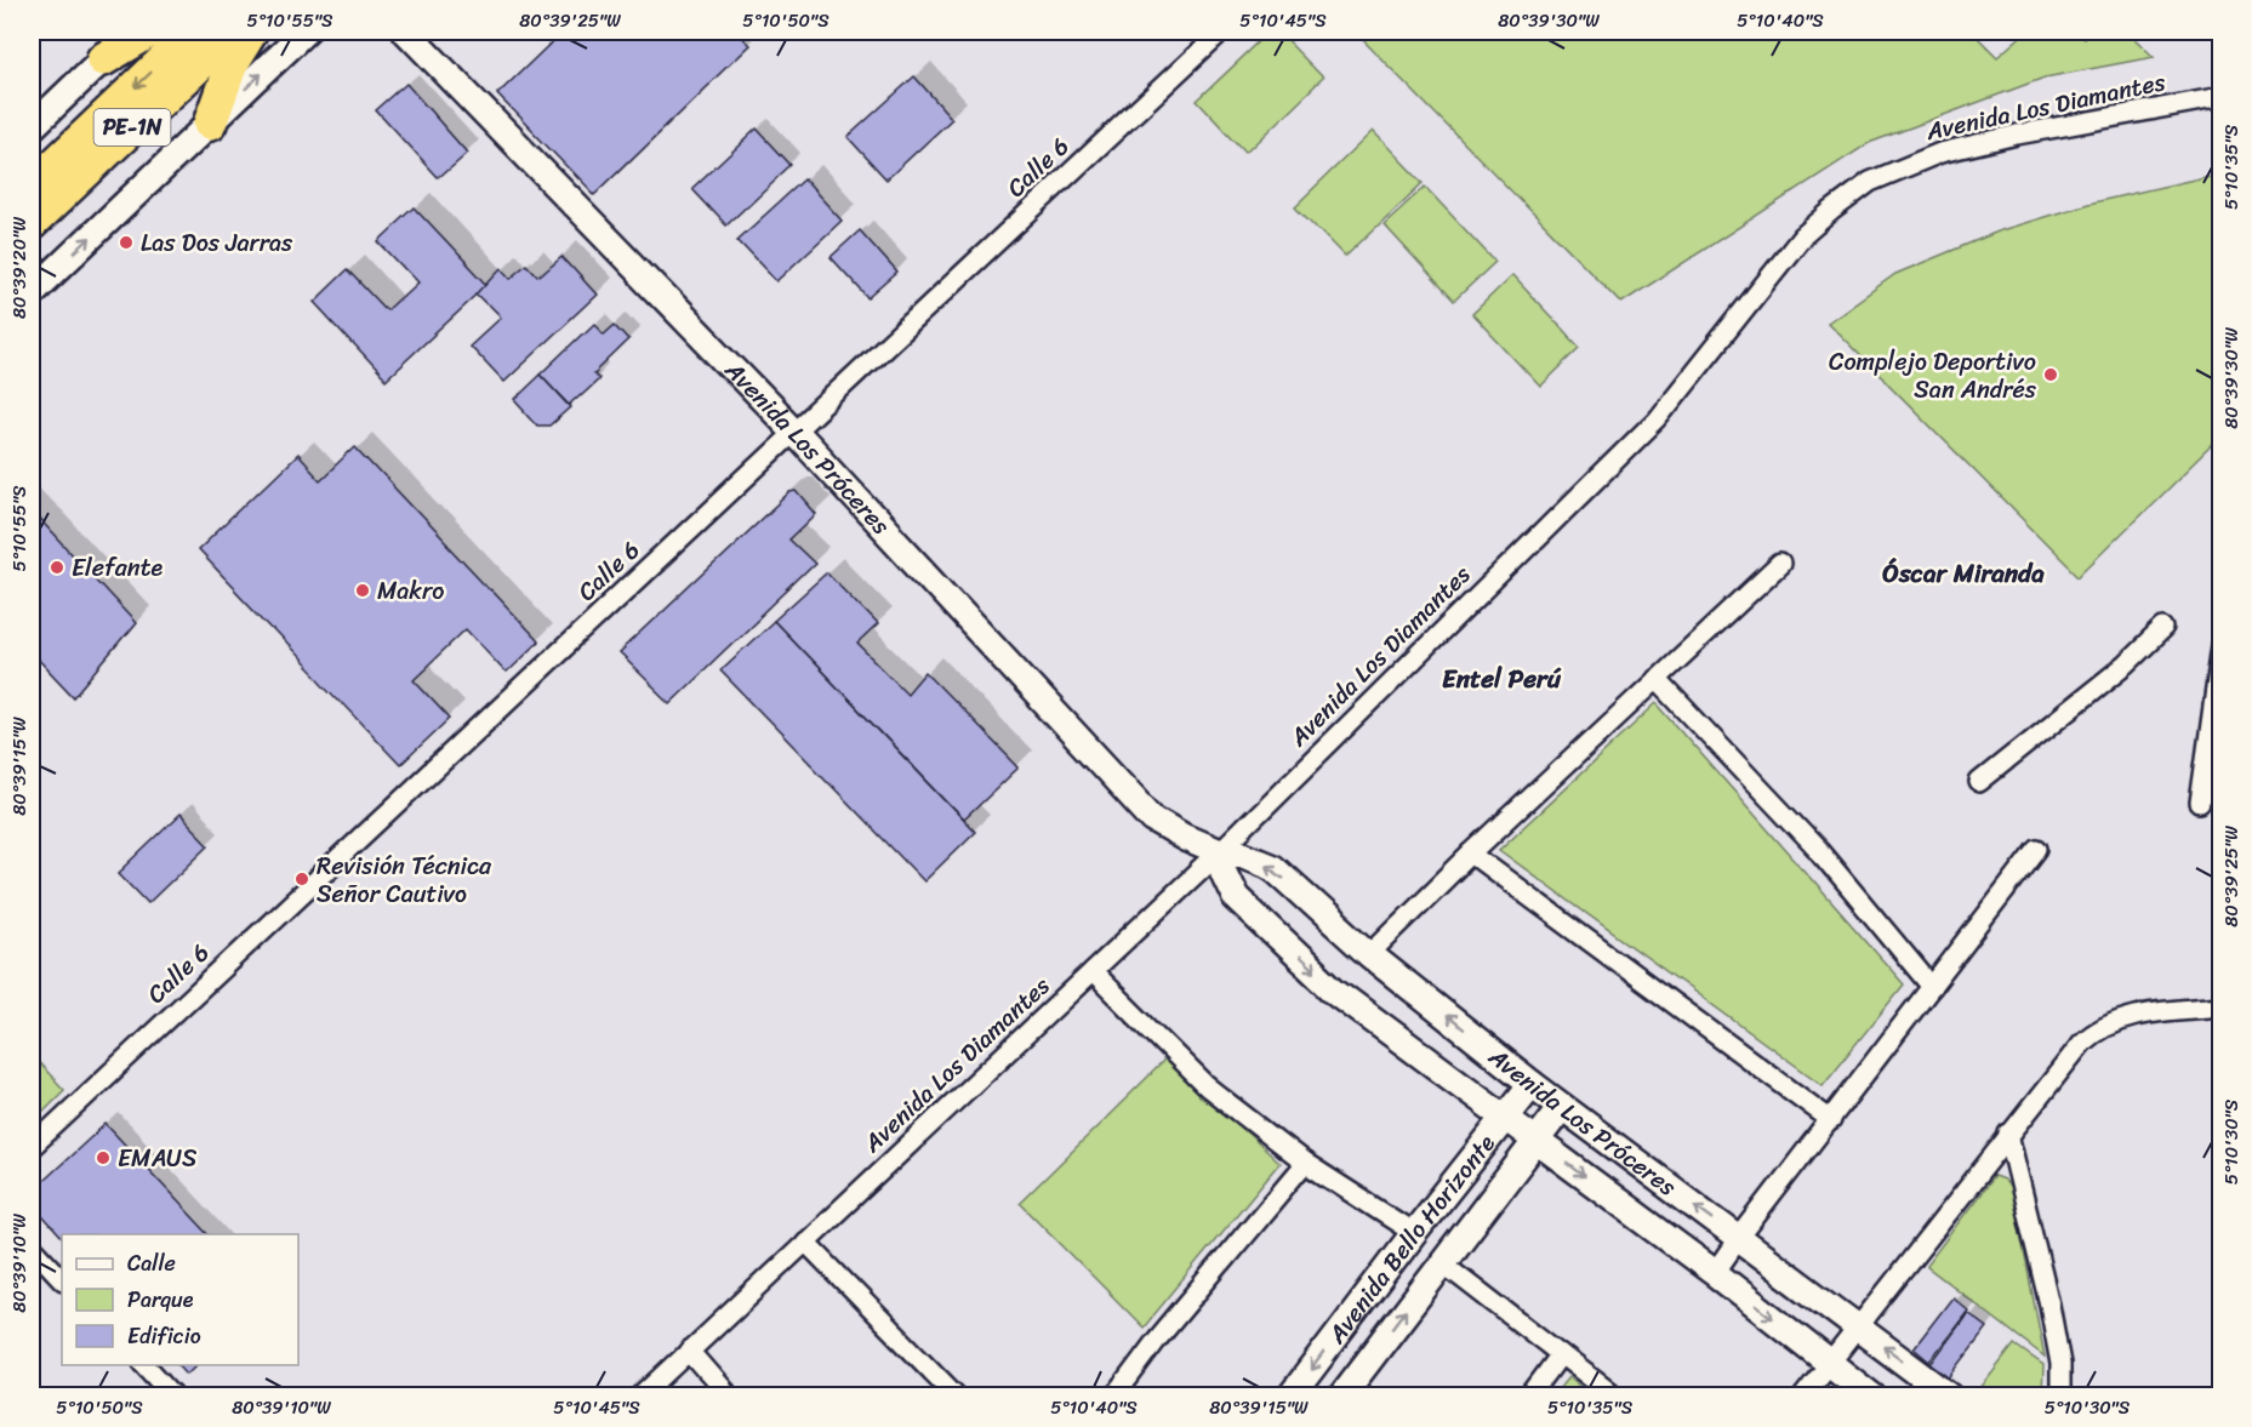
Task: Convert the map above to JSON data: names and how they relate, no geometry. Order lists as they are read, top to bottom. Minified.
{"streets":{"highway":["PE-1N"],"street":["Avenida Los Diamantes","Calle 6","Avenida Los Próceres","Avenida Bello Horizonte"]},"crossings":[["Avenida Los Diamantes","Avenida Los Próceres"],["Calle 6","Avenida Los Próceres"],["Avenida Los Próceres","Avenida Bello Horizonte"]],"districts":["Óscar Miranda","Entel Perú"],"places":["Las Dos Jarras","Complejo Deportivo San Andrés","Elefante","Makro","Revisión Técnica Señor Cautivo","EMAUS"],"legend":["Calle","Parque","Edificio"],"coordinates":["5°10'55\"S","80°39'25\"W","5°10'50\"S","5°10'45\"S","80°39'30\"W","5°10'40\"S","5°10'35\"S","80°39'20\"W","80°39'15\"W","5°10'30\"S","80°39'10\"W"]}
